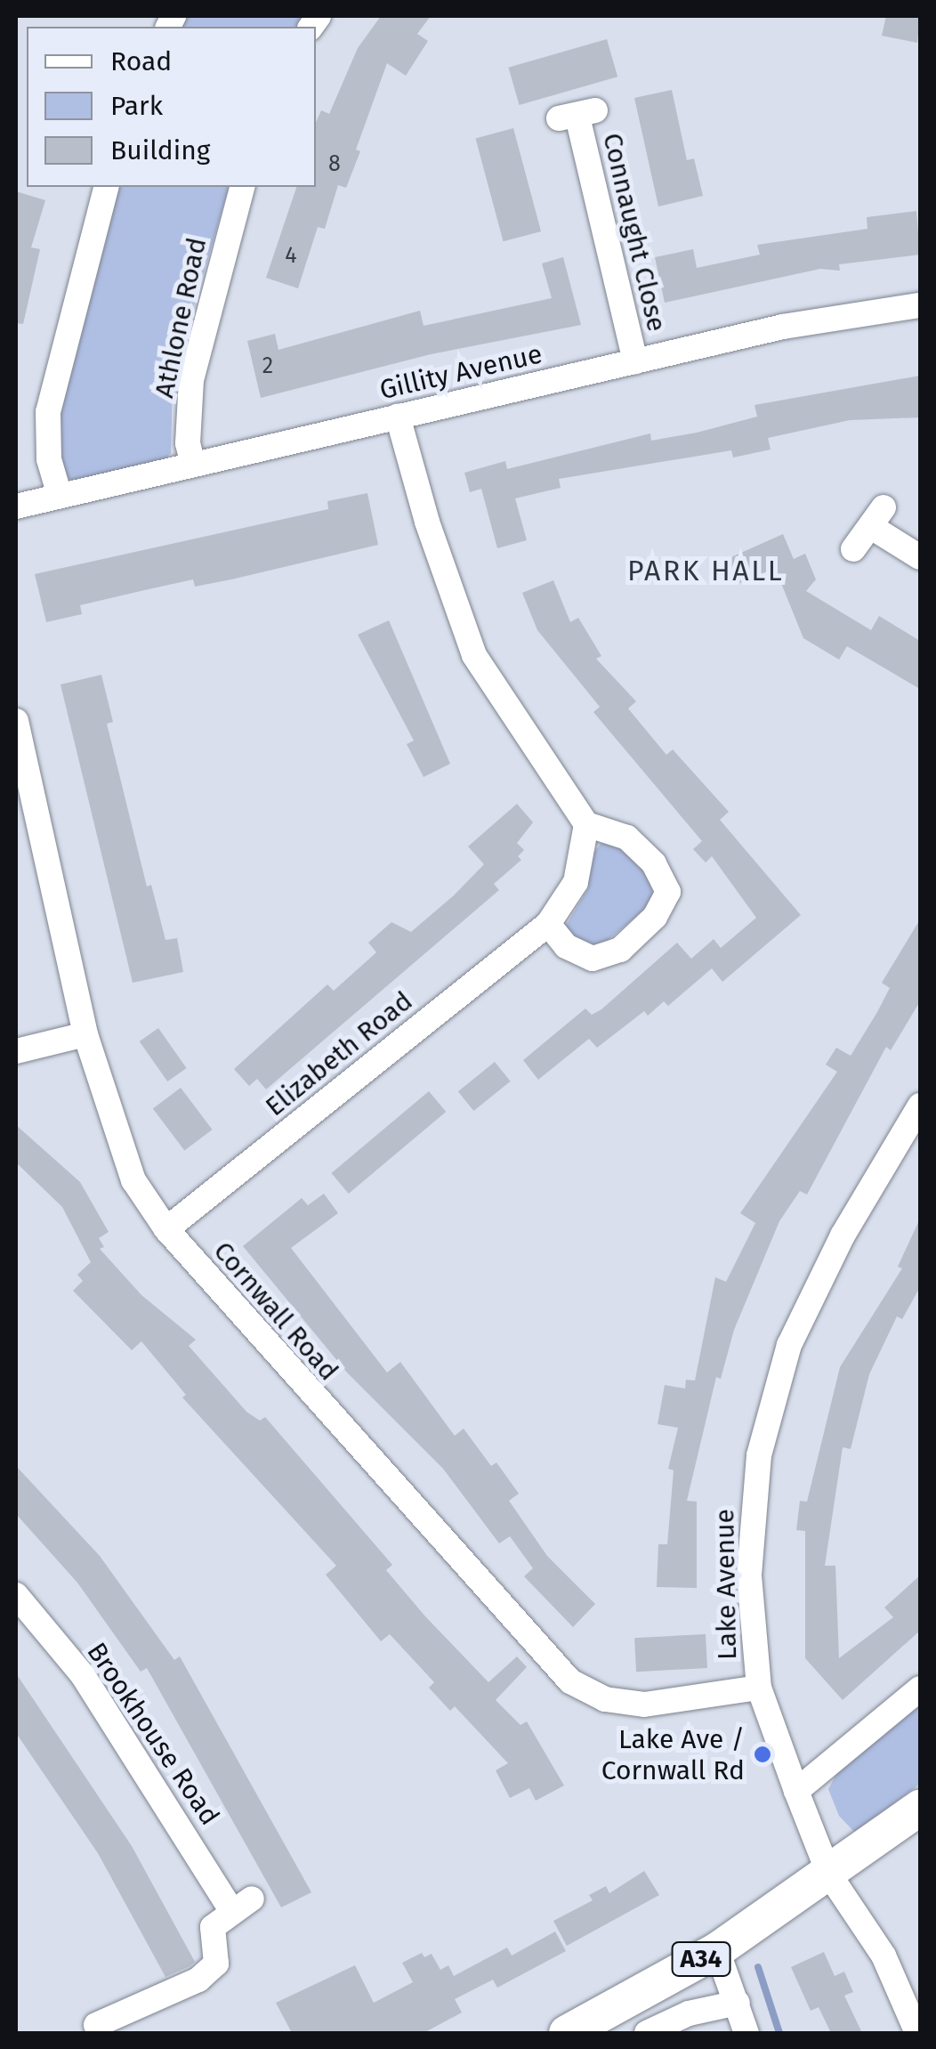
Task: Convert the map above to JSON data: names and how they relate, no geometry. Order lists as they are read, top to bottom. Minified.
{"streets":{"highway":["A34"],"street":["Connaught Close","Athlone Road","Gillity Avenue","Elizabeth Road","Cornwall Road","Lake Avenue","Brookhouse Road"]},"crossings":[["Connaught Close","Gillity Avenue"],["Athlone Road","Gillity Avenue"],["Elizabeth Road","Cornwall Road"],["Cornwall Road","Lake Avenue"],["Lake Avenue","A34"]],"districts":["PARK HALL"],"places":["Lake Ave / Cornwall Rd"],"house_numbers":["8","4","2"],"legend":["Road","Park","Building"]}
